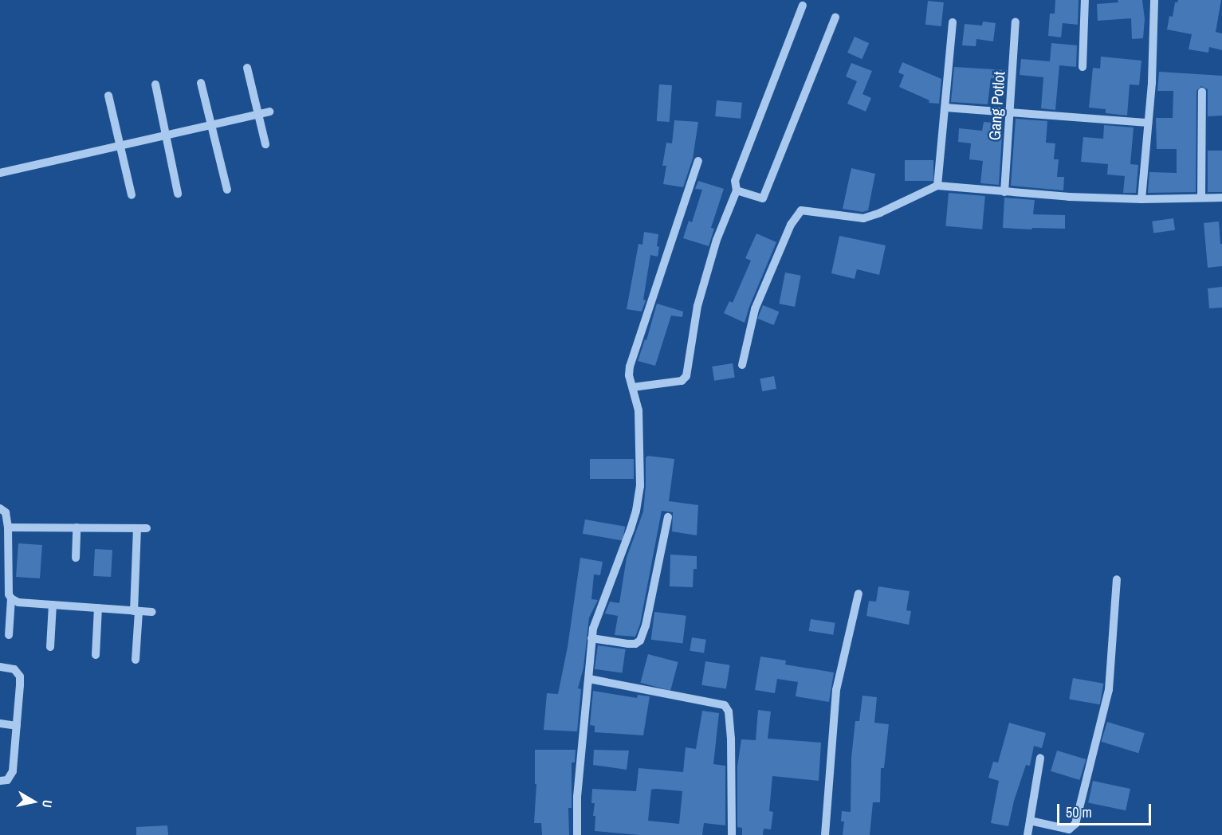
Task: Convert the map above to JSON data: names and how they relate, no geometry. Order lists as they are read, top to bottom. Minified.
{"streets":{"street":["Gang Potlot"]},"scale_bar":"50 m","north":"right"}
